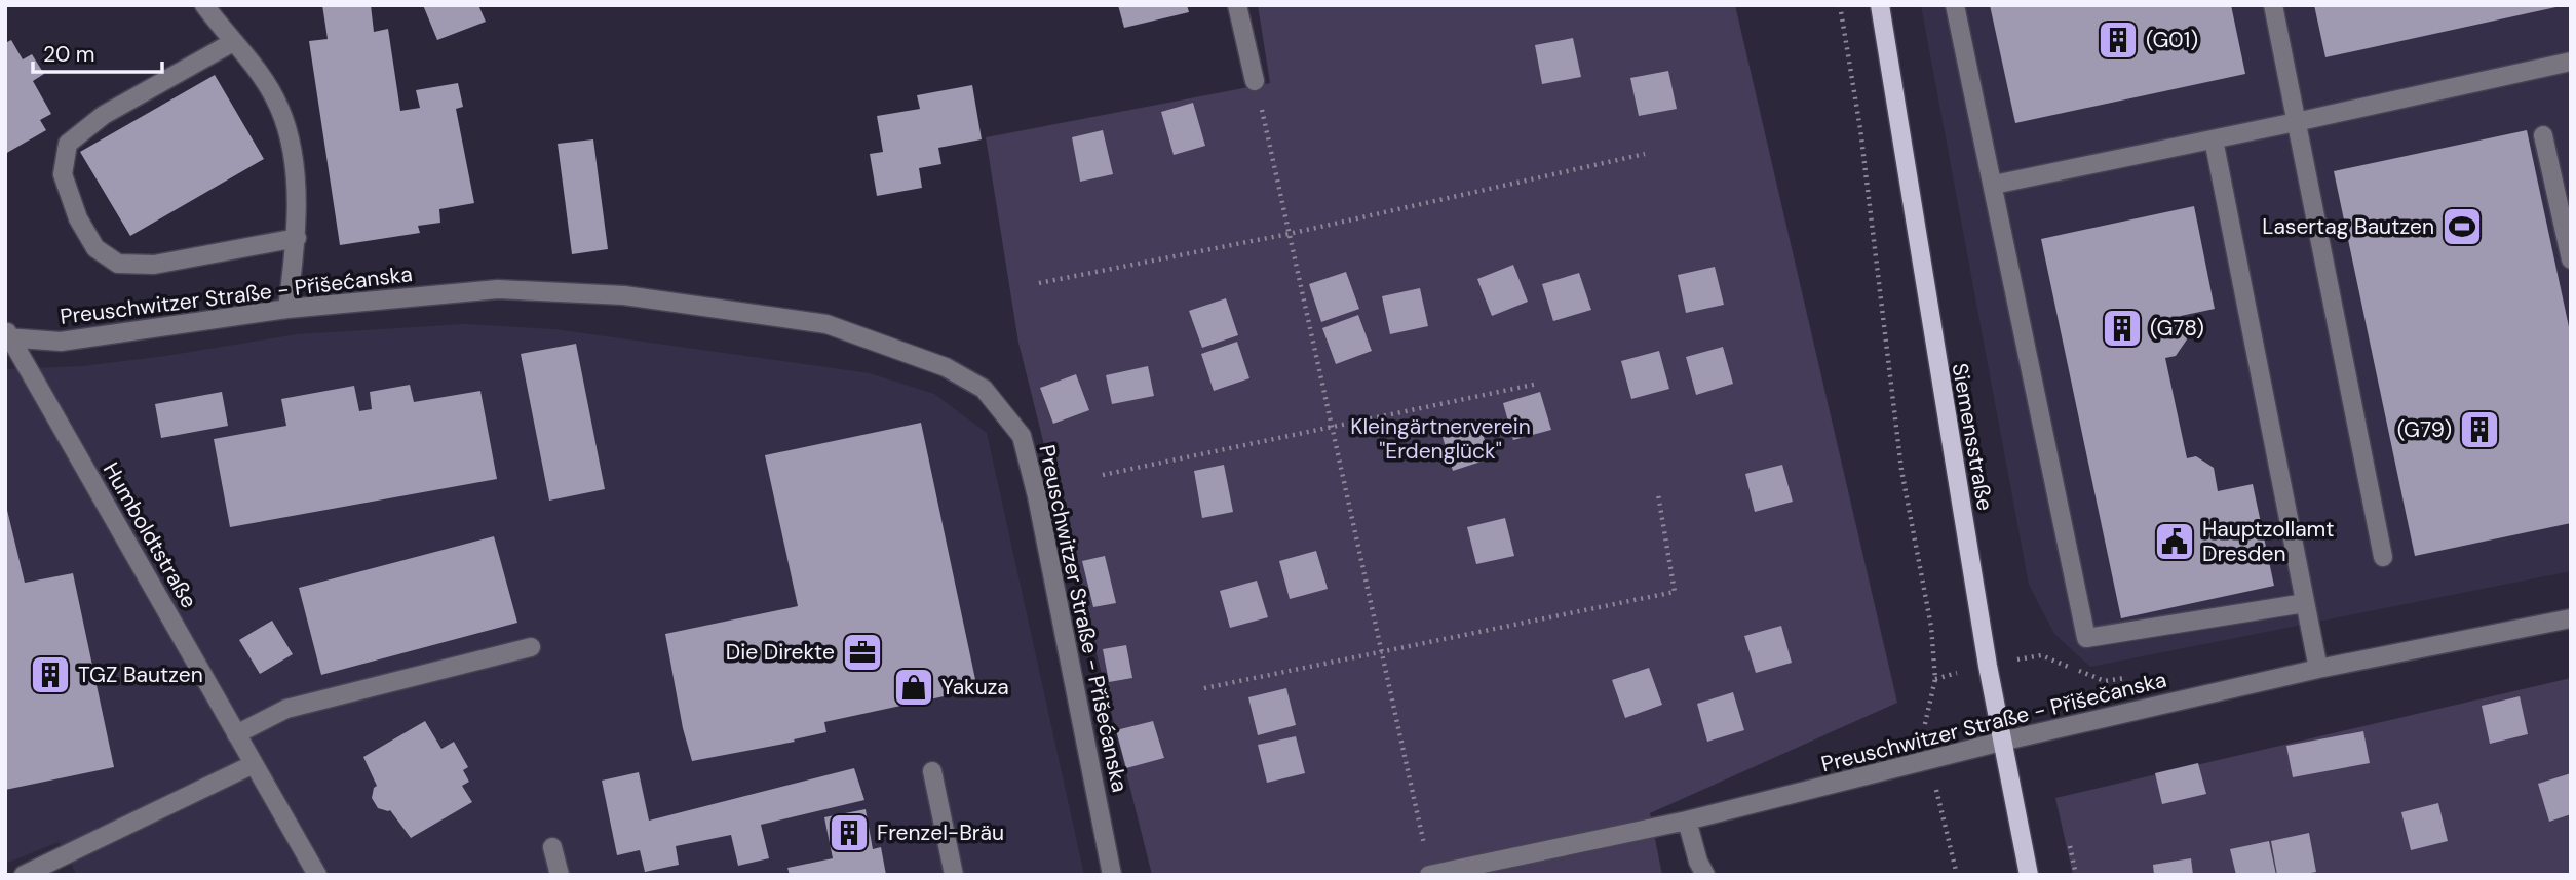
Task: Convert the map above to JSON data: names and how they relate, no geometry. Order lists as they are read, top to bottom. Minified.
{"streets":{"main road":["Siemensstraße"],"street":["Preuschwitzer Straße - Přišećanska","Humboldtstraße","Preuschwitzer Straße - Přišečanska"]},"crossings":[["Preuschwitzer Straße - Přišećanska","Humboldtstraße"],["Siemensstraße","Preuschwitzer Straße - Přišečanska"]],"parks":["Kleingärtnerverein \"Erdenglück\""],"places":{"building":["(G01)","(G78)","(G79)","TGZ Bautzen","Frenzel-Bräu"],"sports":["Lasertag Bautzen"],"public building":["Hauptzollamt Dresden"],"office":["Die Direkte"],"shop":["Yakuza"]},"scale_bar":"20 m"}
